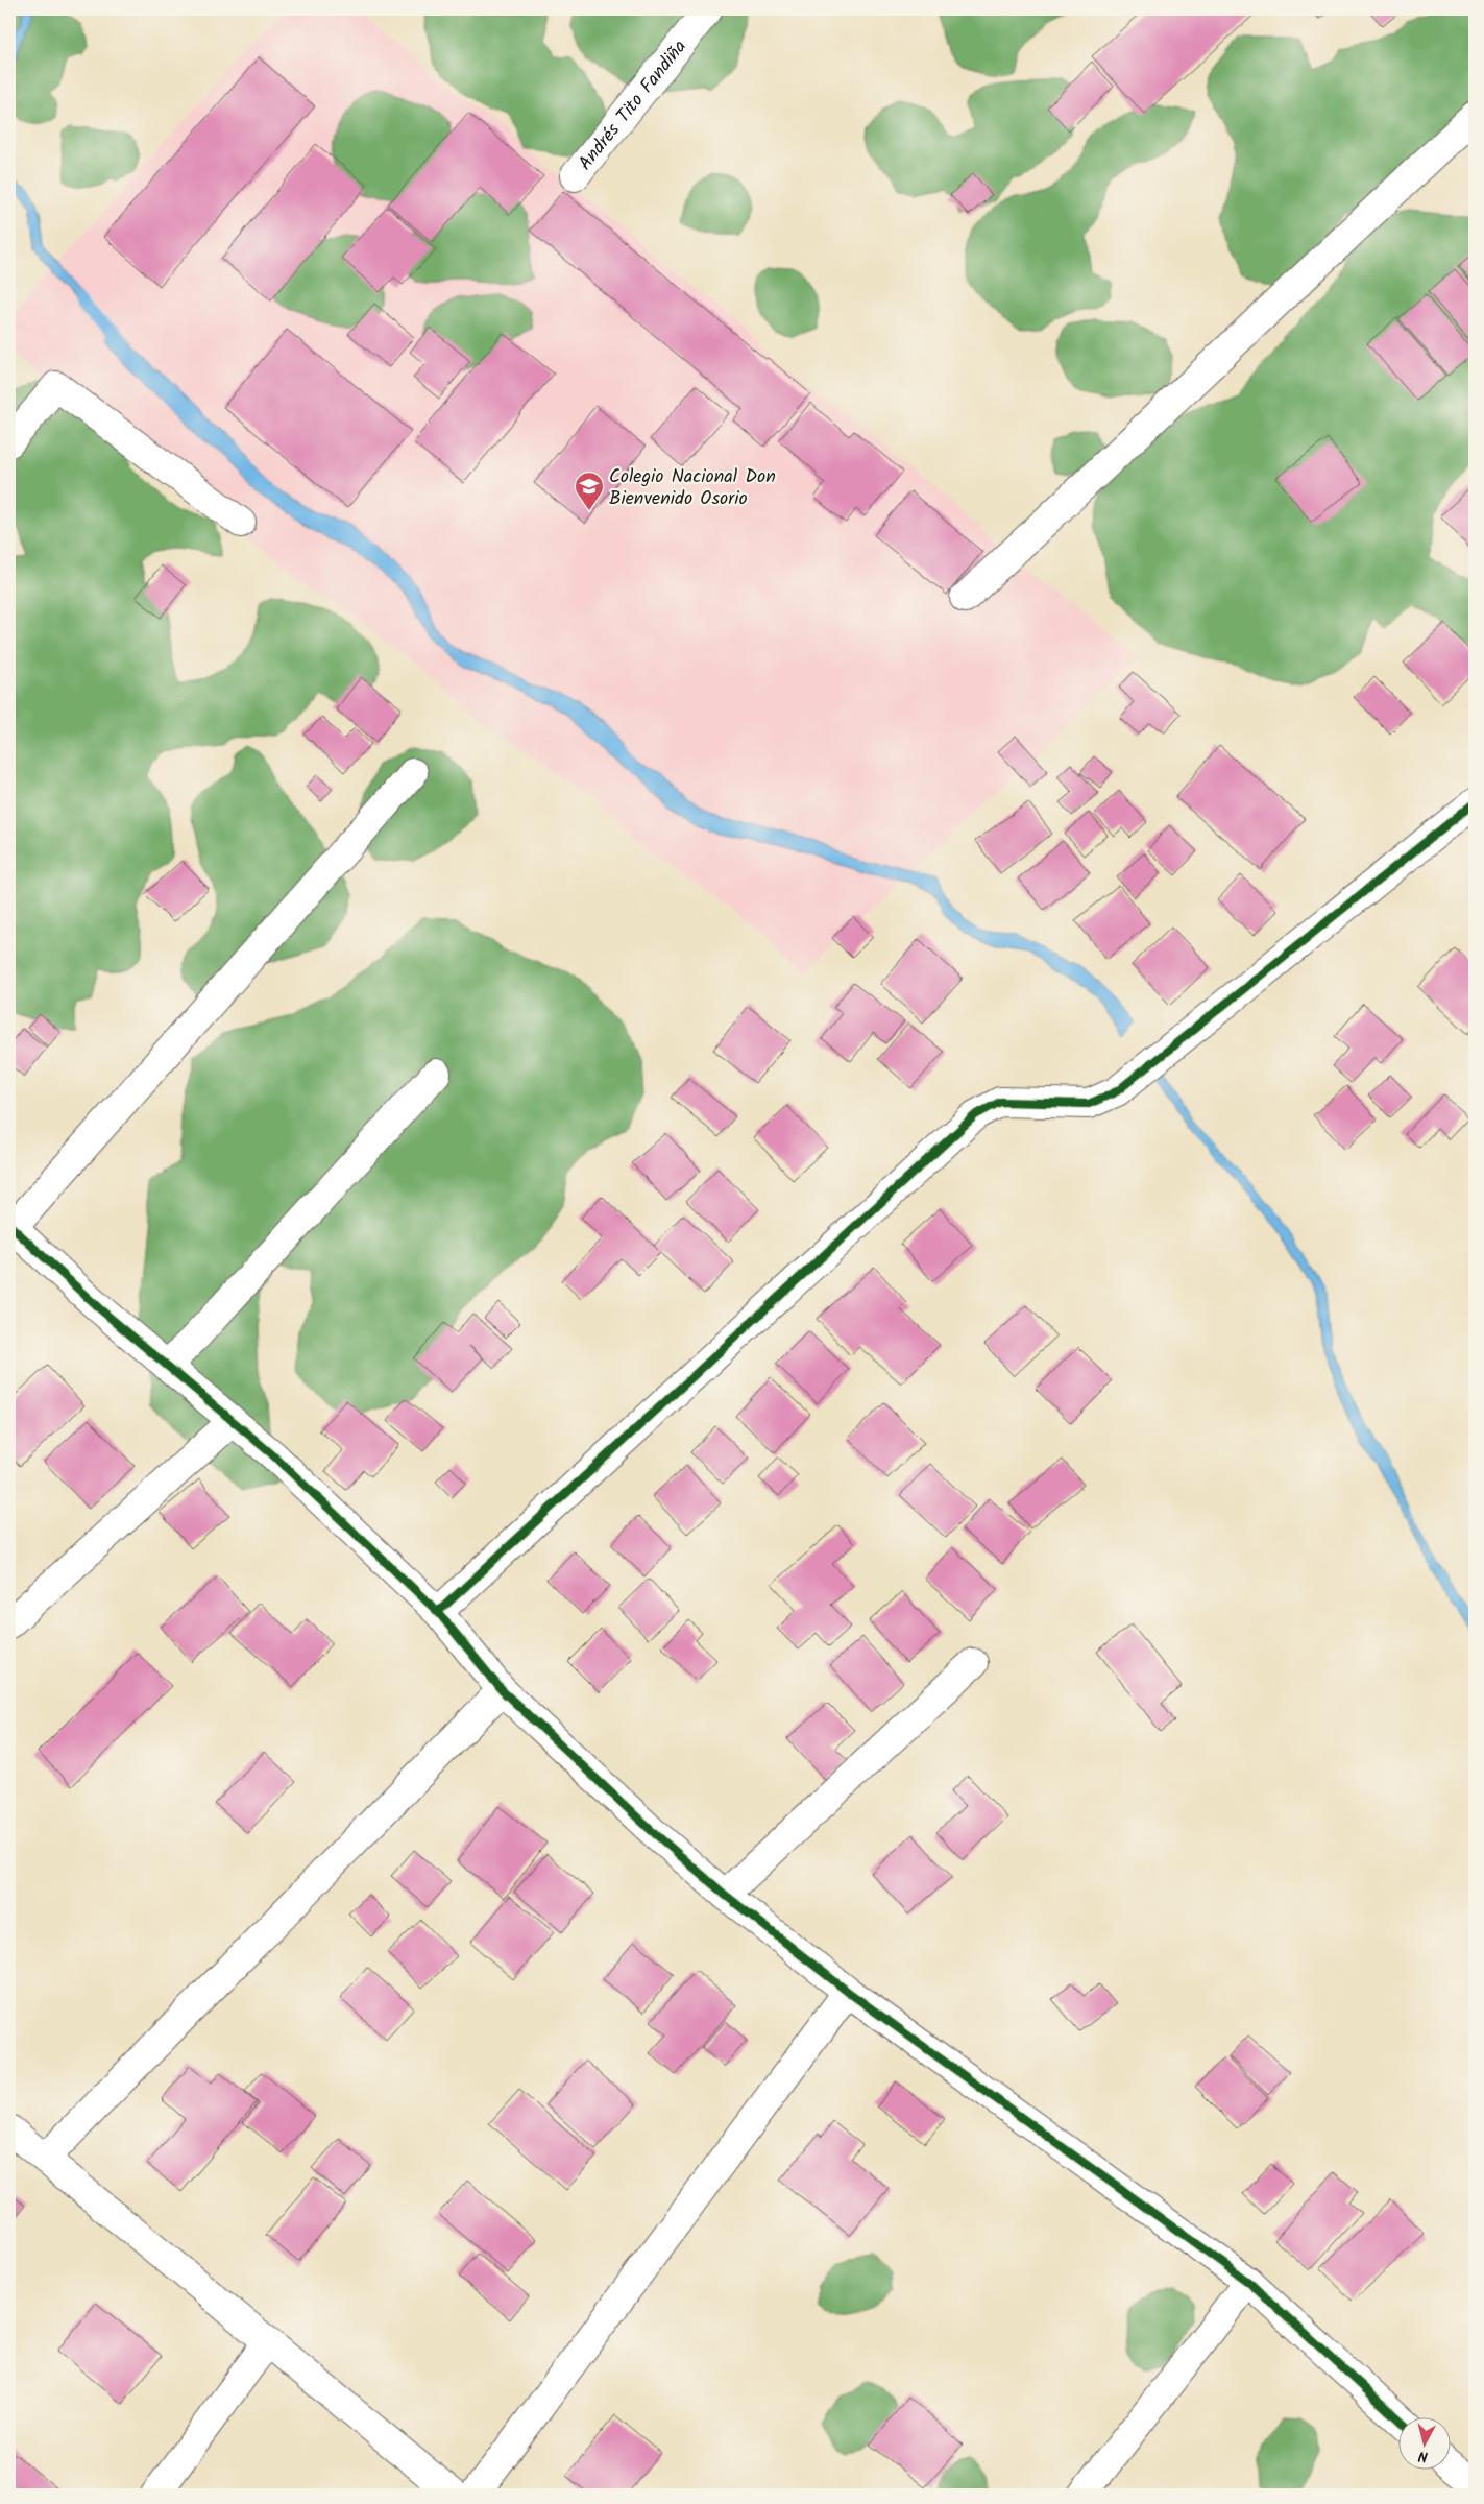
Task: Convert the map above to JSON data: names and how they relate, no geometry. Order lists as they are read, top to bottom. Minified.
{"streets":{"street":["Andrés Tito Fandiña"]},"places":{"school or university":["Colegio Nacional Don Bienvenido Osorio"]},"north":"bottom"}
